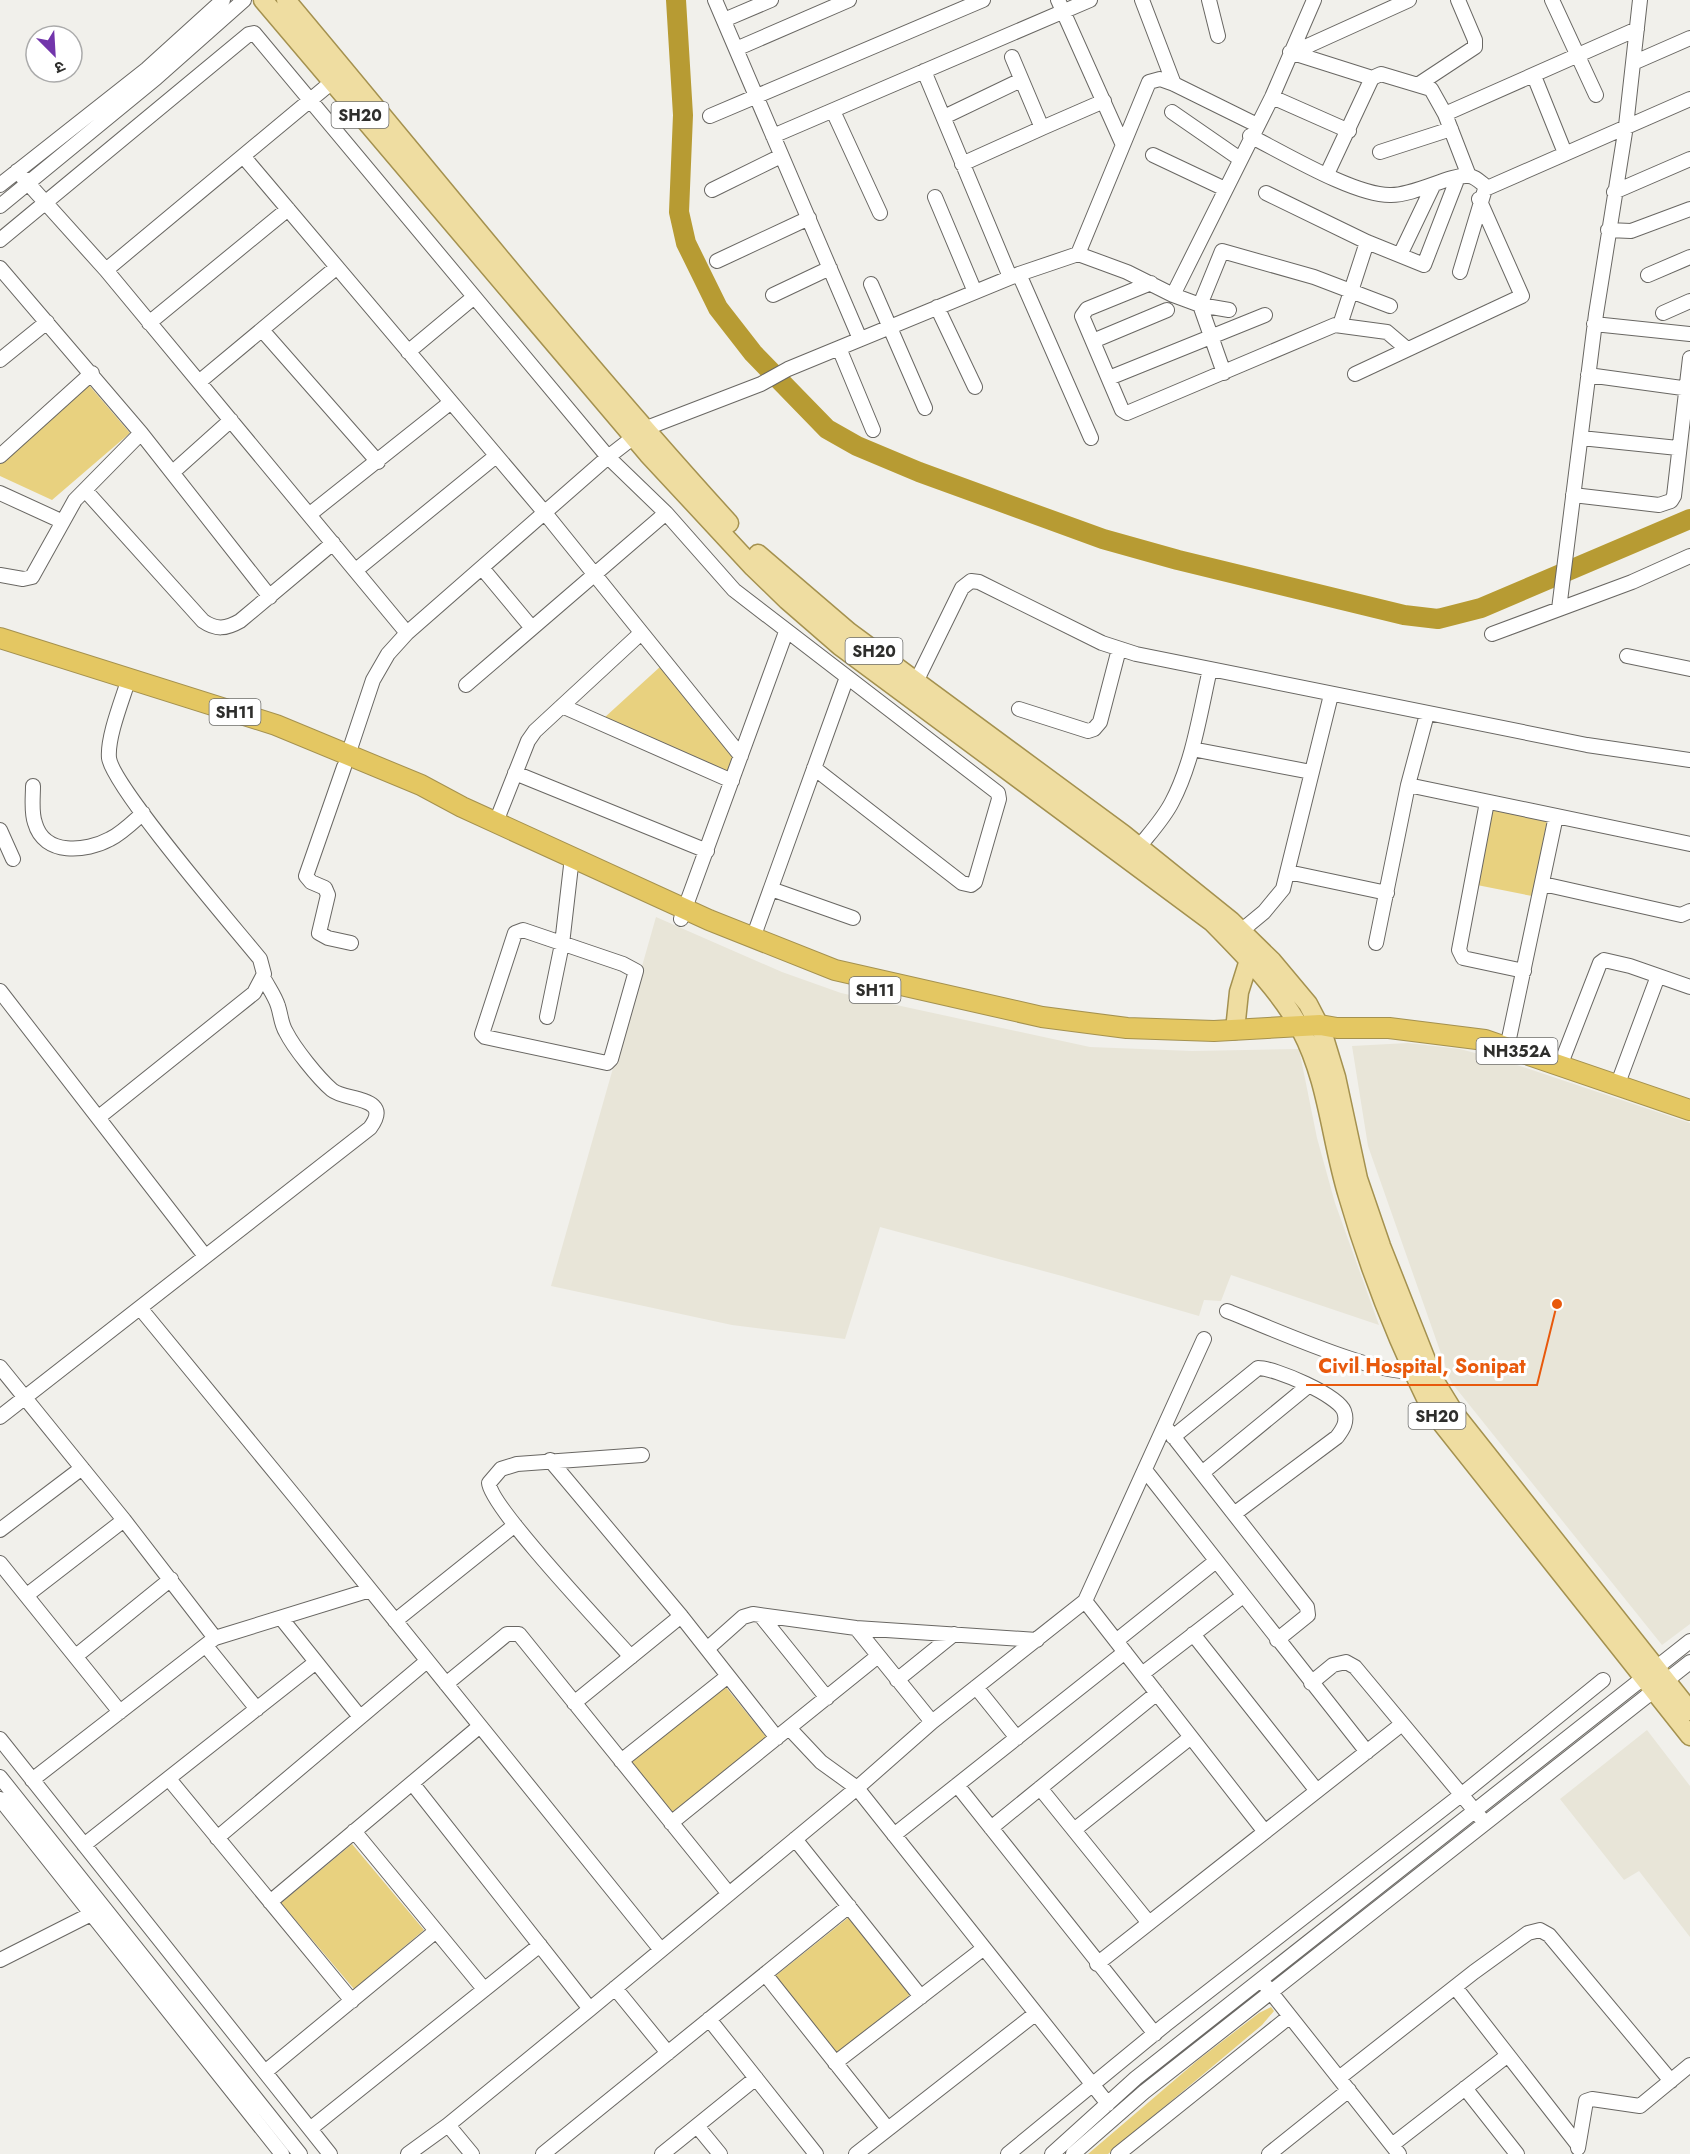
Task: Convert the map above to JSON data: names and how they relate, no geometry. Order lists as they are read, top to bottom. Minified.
{"streets":{"highway":["SH11","NH352A"],"main road":["SH20"]},"crossings":[["SH20","SH11"],["SH20","NH352A"],["SH11","NH352A"]],"places":["Civil Hospital, Sonipat"],"north":"bottom right"}
